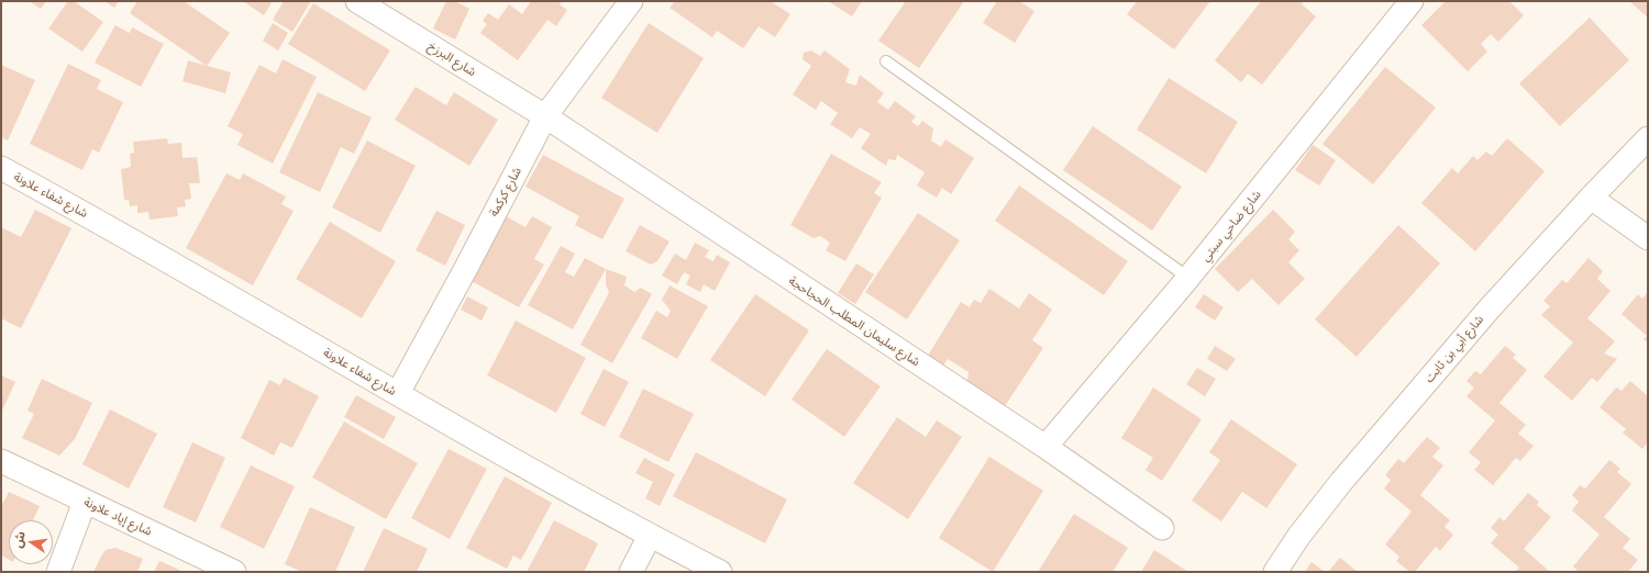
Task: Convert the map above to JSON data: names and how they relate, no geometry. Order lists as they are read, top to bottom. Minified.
{"streets":{"street":["شارع البرزخ","شارع كركمة","شارع شفاء علاونة","شارع ضاحي سبتي","شارع سليمان المطلب الحجاحجة","شارع أبي بن ثابت","شارع إياد علاونة"]},"crossings":[["شارع البرزخ","شارع كركمة"],["شارع البرزخ","شارع سليمان المطلب الحجاحجة"],["شارع كركمة","شارع شفاء علاونة"],["شارع كركمة","شارع سليمان المطلب الحجاحجة"],["شارع ضاحي سبتي","شارع سليمان المطلب الحجاحجة"]],"north":"left"}
